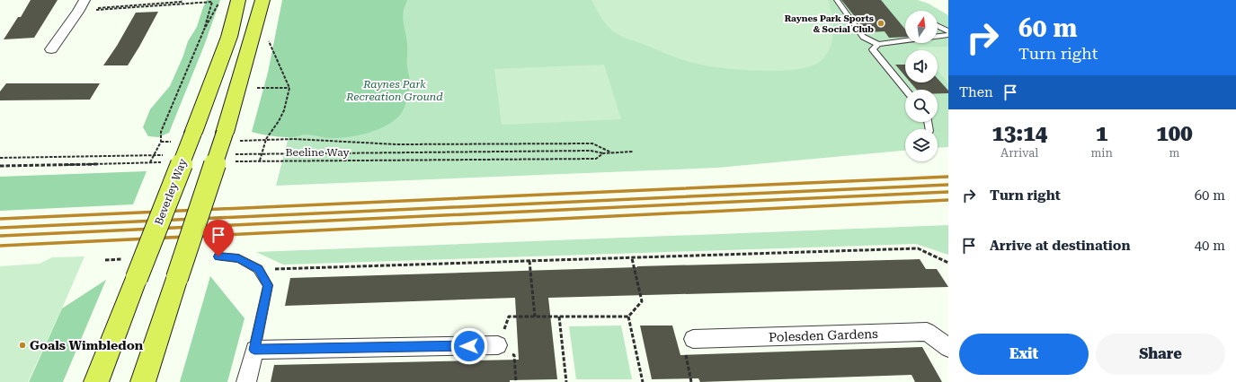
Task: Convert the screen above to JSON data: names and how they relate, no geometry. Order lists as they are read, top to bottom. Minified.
{"streets":{"highway":["Beverley Way"],"street":["Polesden Gardens"],"path":["Beeline Way"]},"parks":["Raynes Park Recreation Ground"],"places":["Raynes Park Sports & Social Club","Goals Wimbledon"],"north":"top","page":{"turn":["60 m","Turn right"],"then":"Then","eta":["13:14","Arrival","1","min","100","m"],"list":[{"name":"Turn right","value":"60 m"},{"name":"Arrive at destination","value":"40 m"}],"buttons":["Exit","Share"]}}
